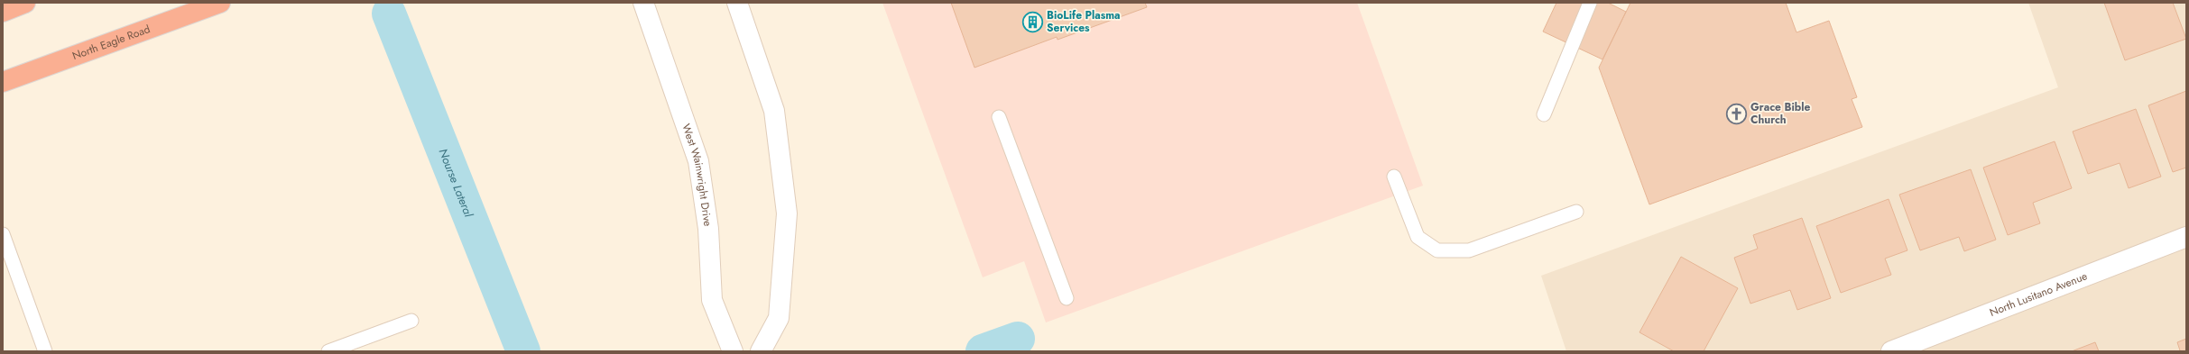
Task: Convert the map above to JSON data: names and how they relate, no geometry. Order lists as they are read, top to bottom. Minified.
{"streets":{"highway":["North Eagle Road"],"street":["West Wainwright Drive","North Lusitano Avenue"]},"water":["Nourse Lateral"],"places":{"building":["BioLife Plasma Services"],"church":["Grace Bible Church"]}}
